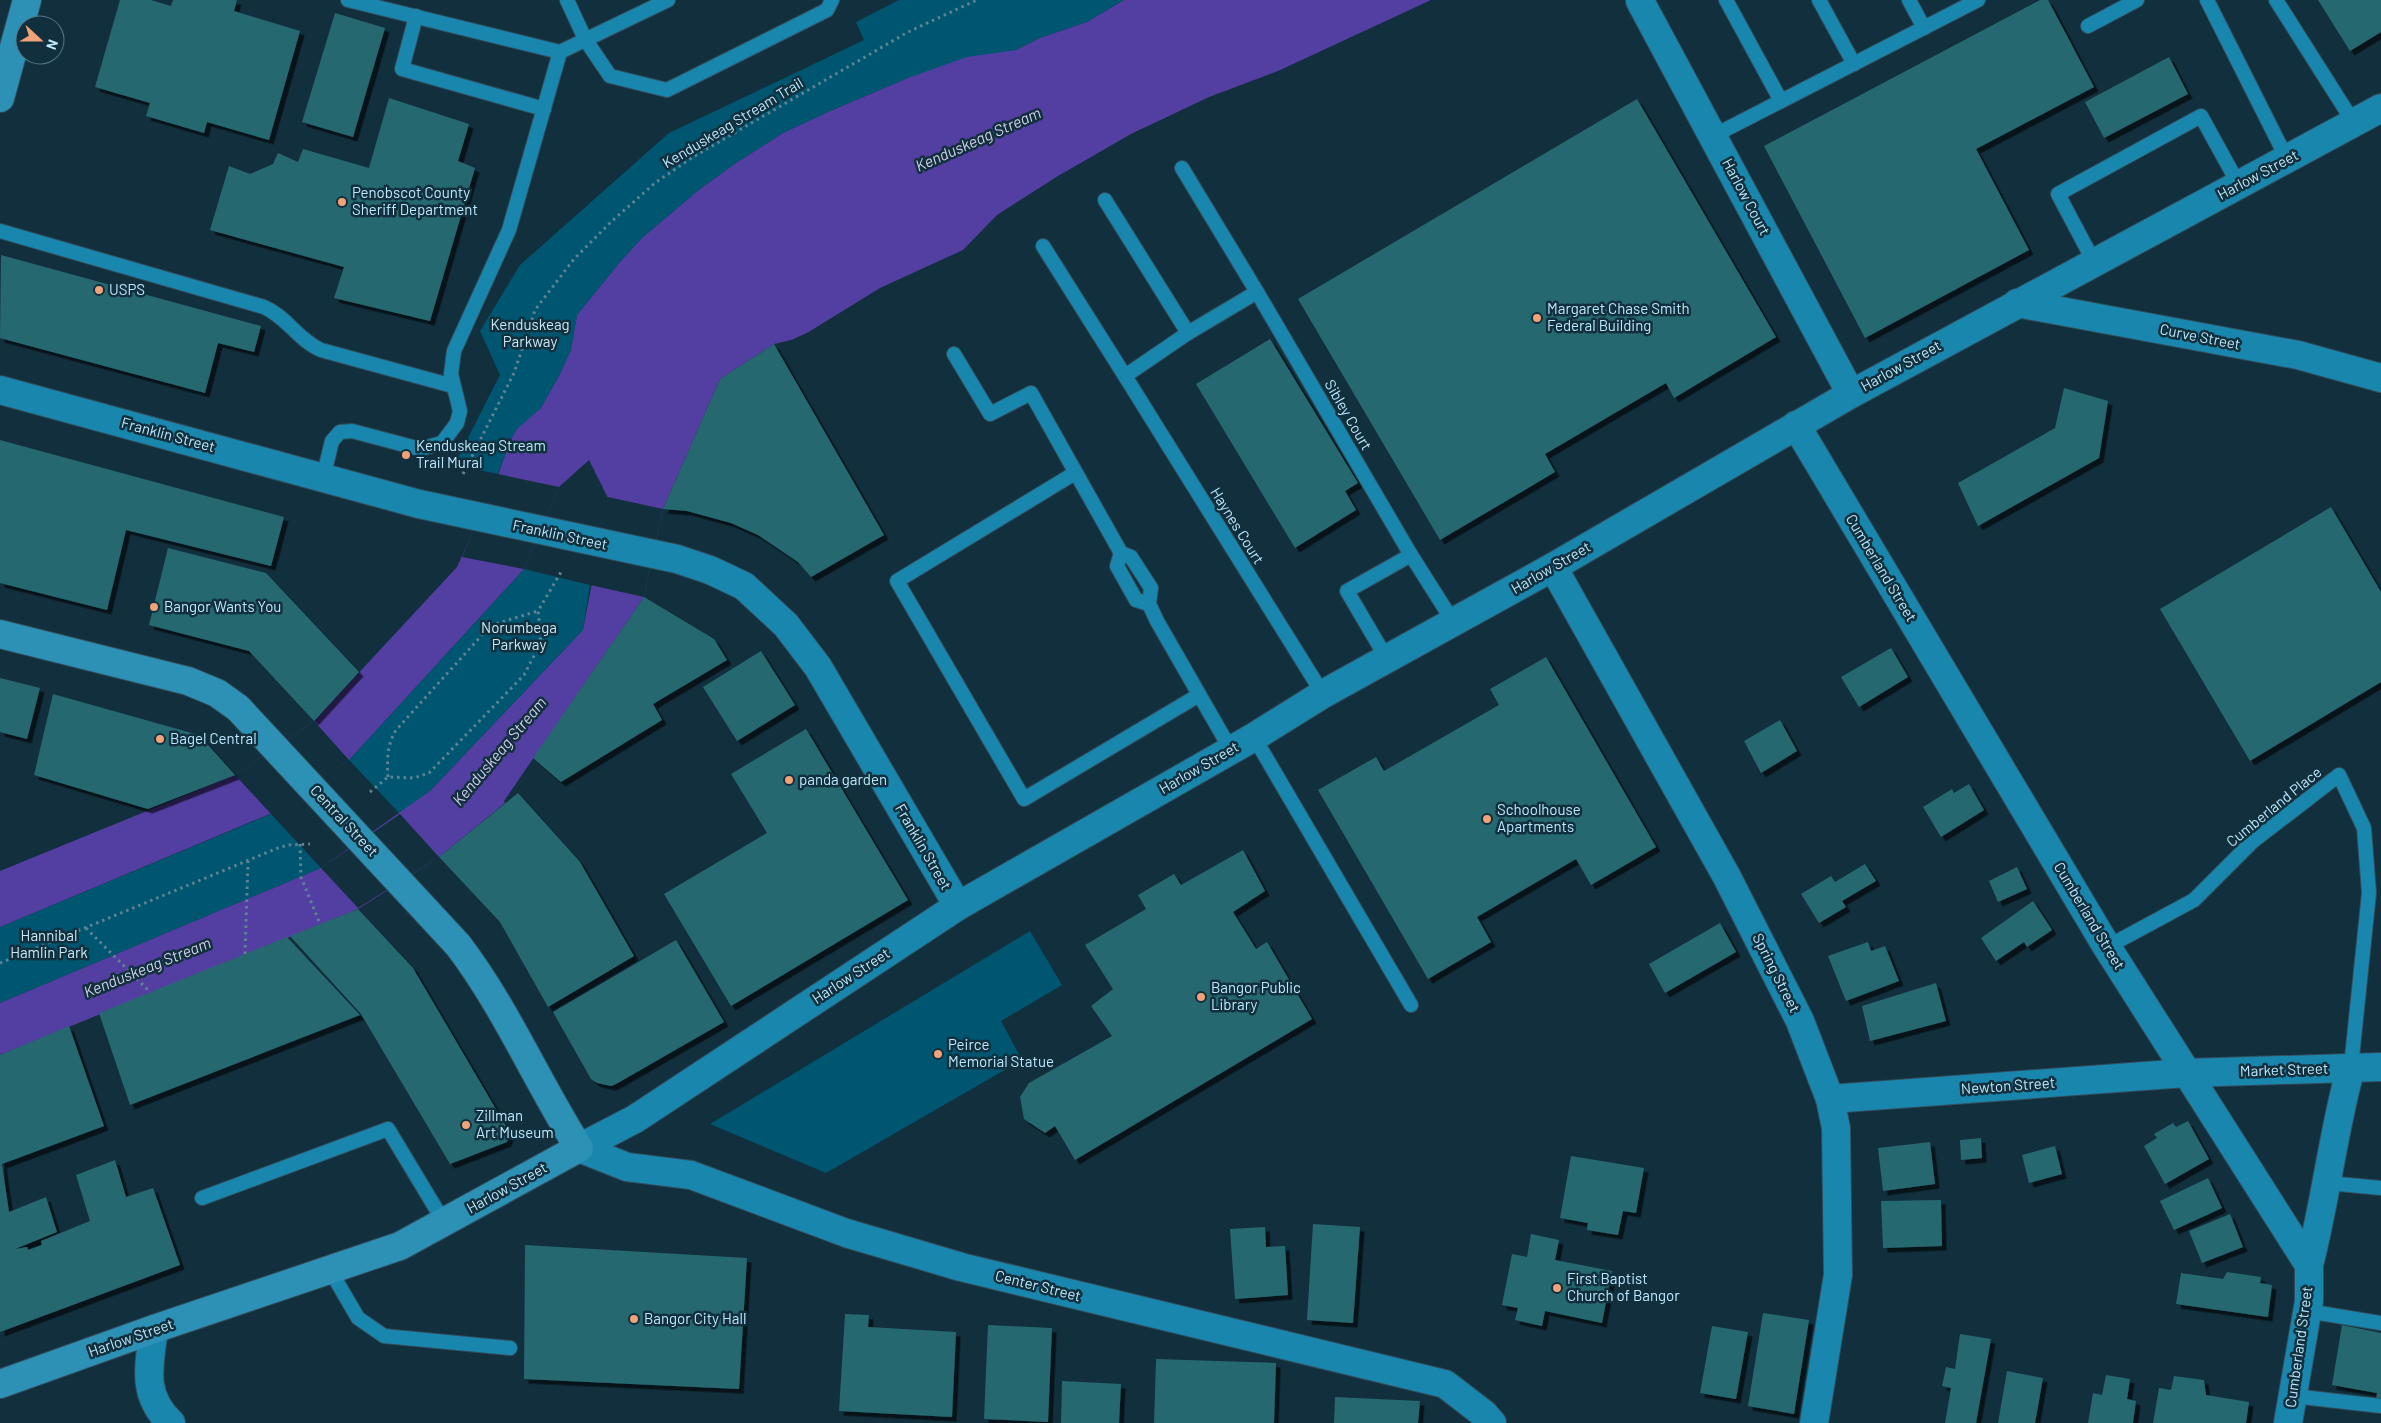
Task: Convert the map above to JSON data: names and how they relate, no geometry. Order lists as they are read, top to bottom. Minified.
{"streets":{"main road":["Harlow Street","Central Street"],"street":["Harlow Court","Curve Street","Franklin Street","Cumberland Street","Spring Street","Market Street","Newton Street","Center Street"],"lane":["Sibley Court","Haynes Court","Cumberland Place"],"path":["Kenduskeag Stream Trail"]},"crossings":[["Harlow Street","Harlow Court"],["Harlow Street","Curve Street"],["Harlow Street","Sibley Court"],["Harlow Street","Franklin Street"],["Harlow Street","Haynes Court"],["Harlow Street","Cumberland Street"],["Harlow Street","Central Street"],["Harlow Street","Spring Street"],["Harlow Street","Center Street"],["Cumberland Street","Cumberland Place"],["Cumberland Street","Market Street"],["Cumberland Street","Newton Street"],["Cumberland Place","Market Street"],["Central Street","Center Street"],["Spring Street","Newton Street"],["Market Street","Newton Street"]],"water":["Kenduskeag Stream"],"parks":["Kenduskeag Parkway","Norumbega Parkway","Hannibal Hamlin Park"],"places":["Penobscot County Sheriff Department","USPS","Margaret Chase Smith Federal Building","Kenduskeag Stream Trail Mural","Bangor Wants You","Bagel Central","panda garden","Schoolhouse Apartments","Bangor Public Library","Peirce Memorial Statue","Zillman Art Museum","First Baptist Church of Bangor","Bangor City Hall"],"north":"right"}
